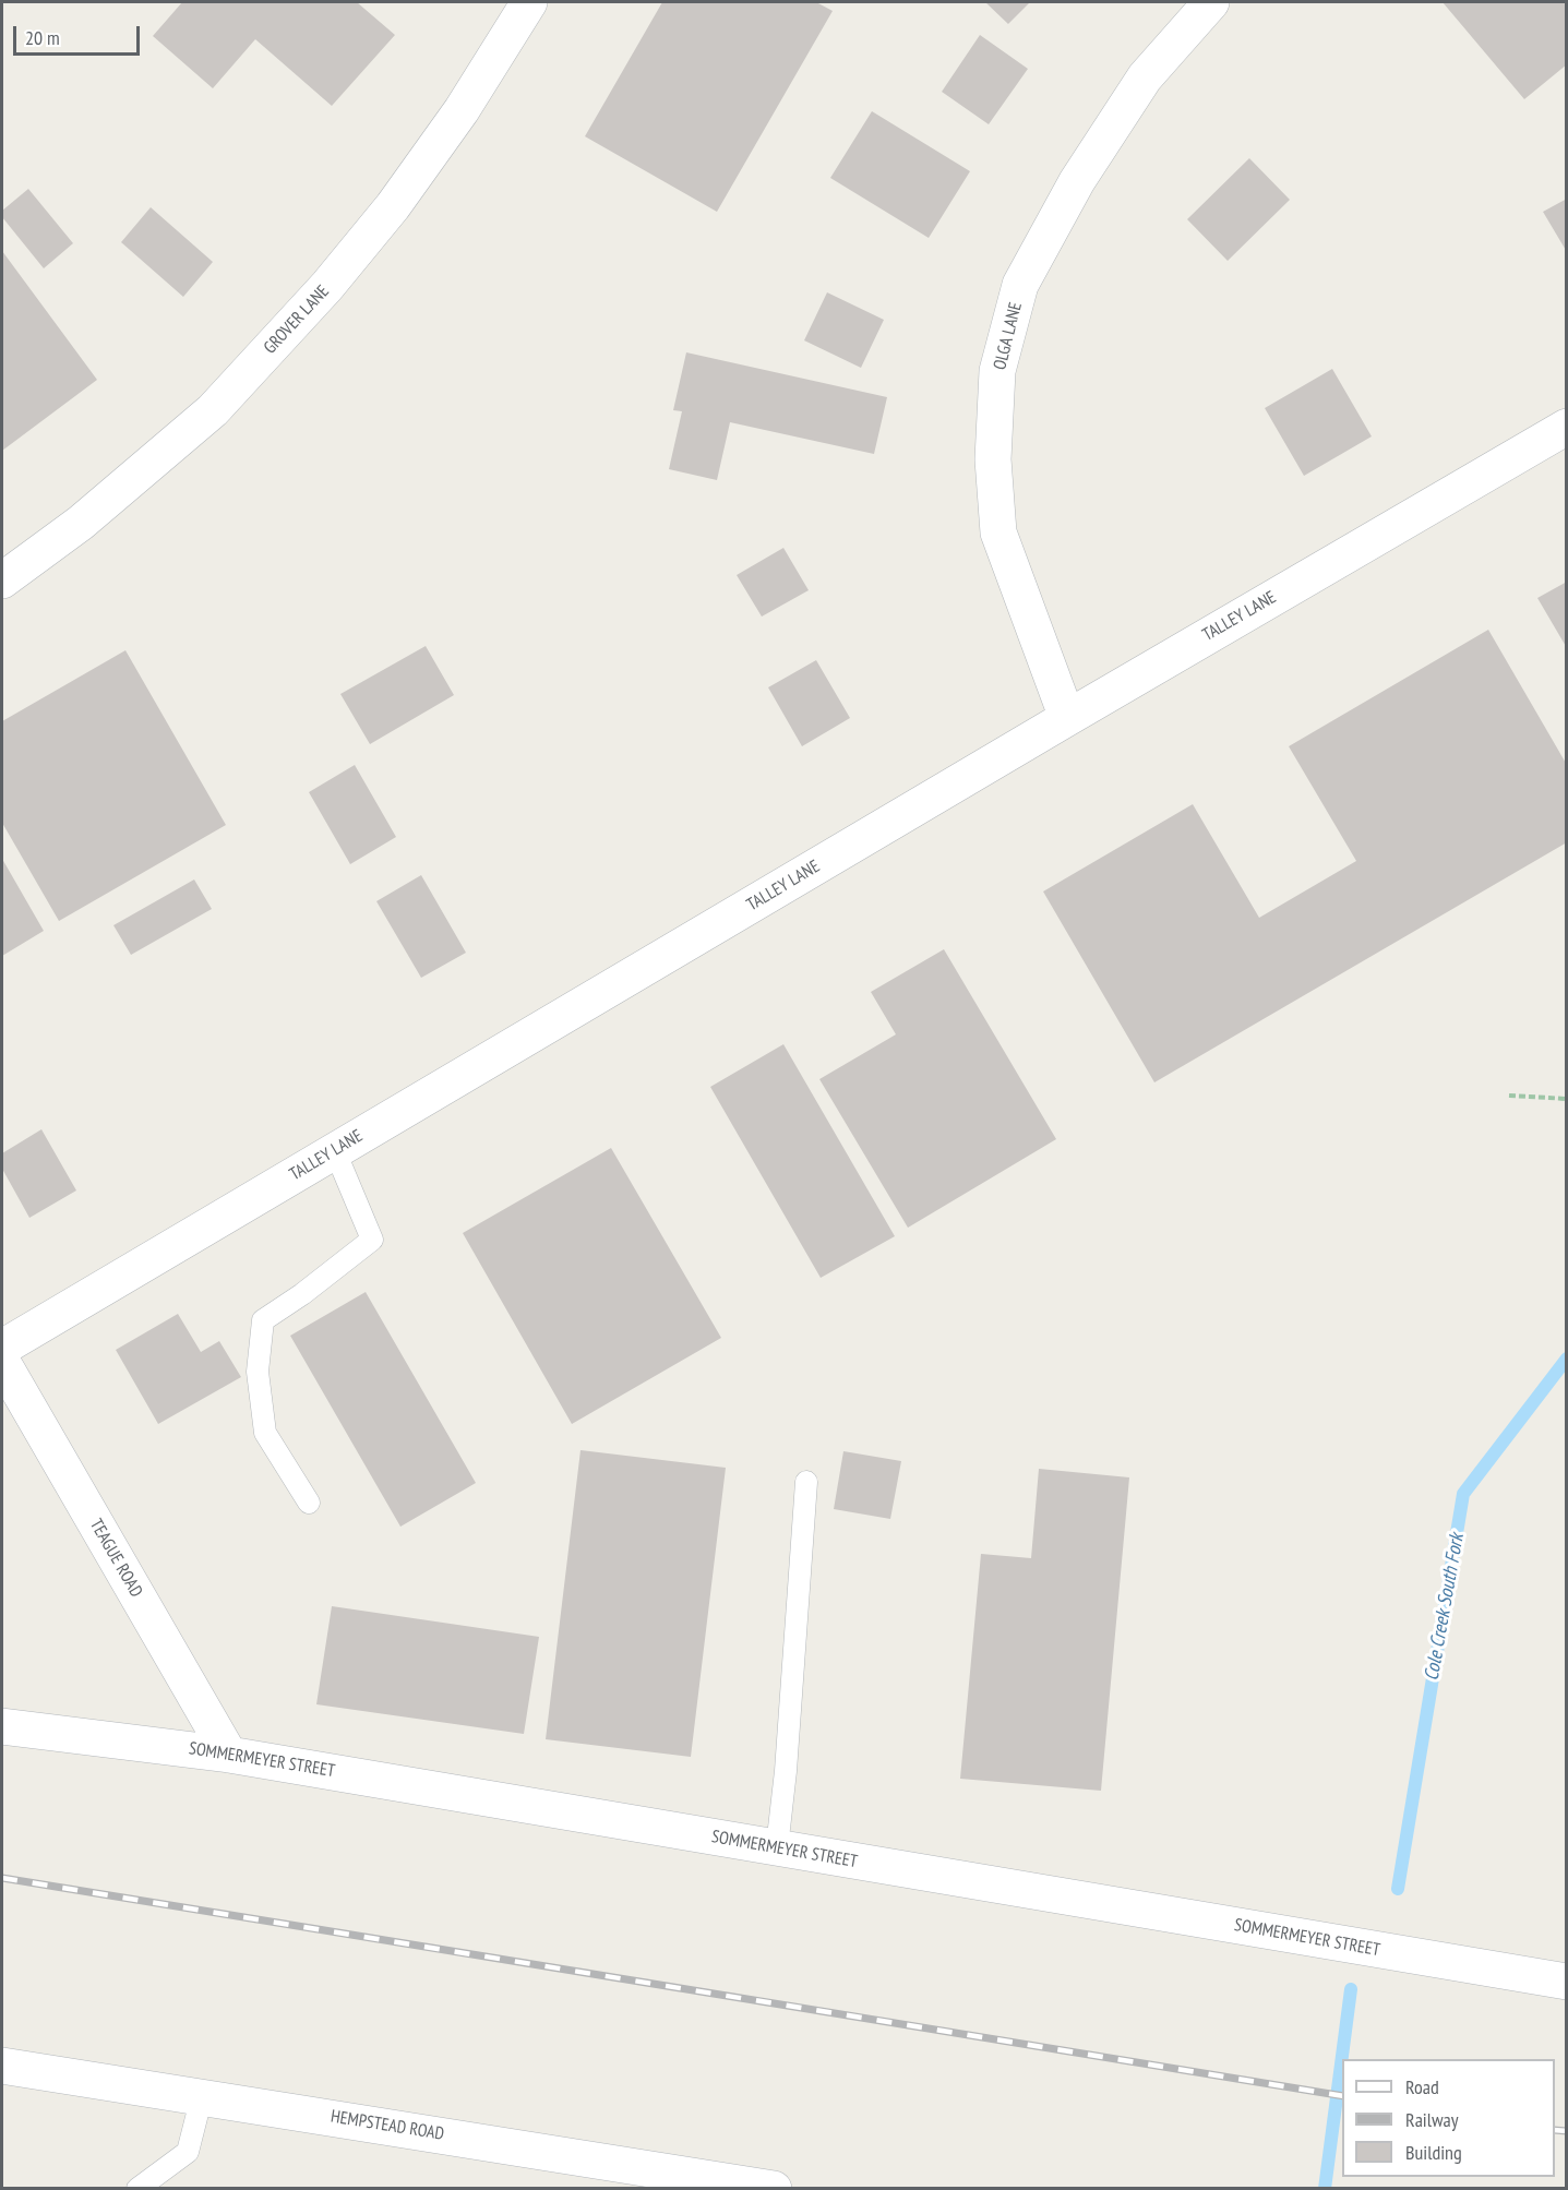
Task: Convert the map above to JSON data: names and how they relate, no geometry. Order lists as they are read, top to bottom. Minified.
{"streets":{"street":["GROVER LANE","OLGA LANE","TALLEY LANE","TEAGUE ROAD","SOMMERMEYER STREET","HEMPSTEAD ROAD"]},"crossings":[["OLGA LANE","TALLEY LANE"],["TEAGUE ROAD","SOMMERMEYER STREET"]],"water":["Cole Creek South Fork"],"legend":["Road","Railway","Building"],"scale_bar":"20 m"}
